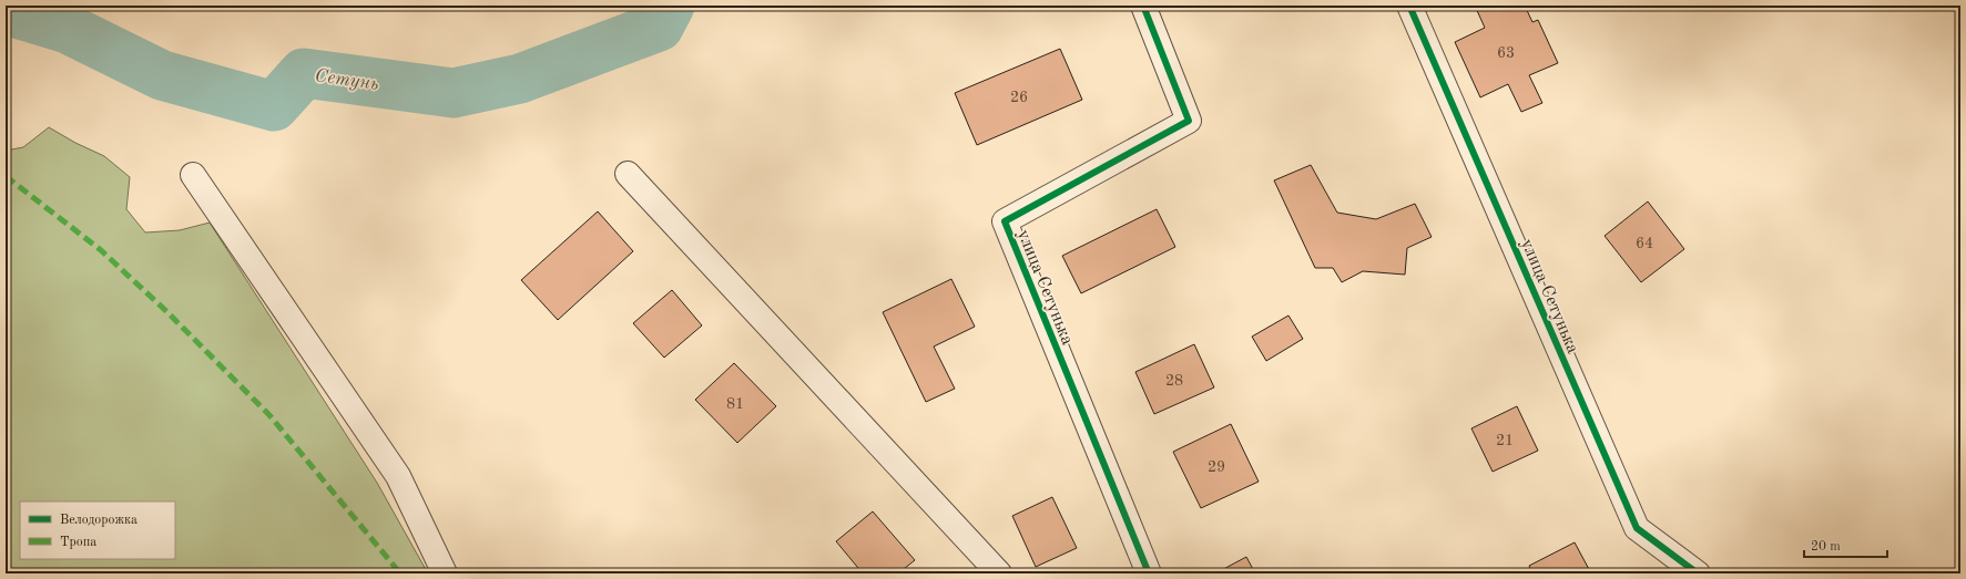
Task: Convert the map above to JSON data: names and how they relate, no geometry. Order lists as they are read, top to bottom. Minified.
{"streets":{"street":["улица Сетунька"]},"water":["Сетунь"],"house_numbers":["63","26","64","28","81","21","29"],"legend":["Велодорожка","Тропа"],"scale_bar":"20 m"}
